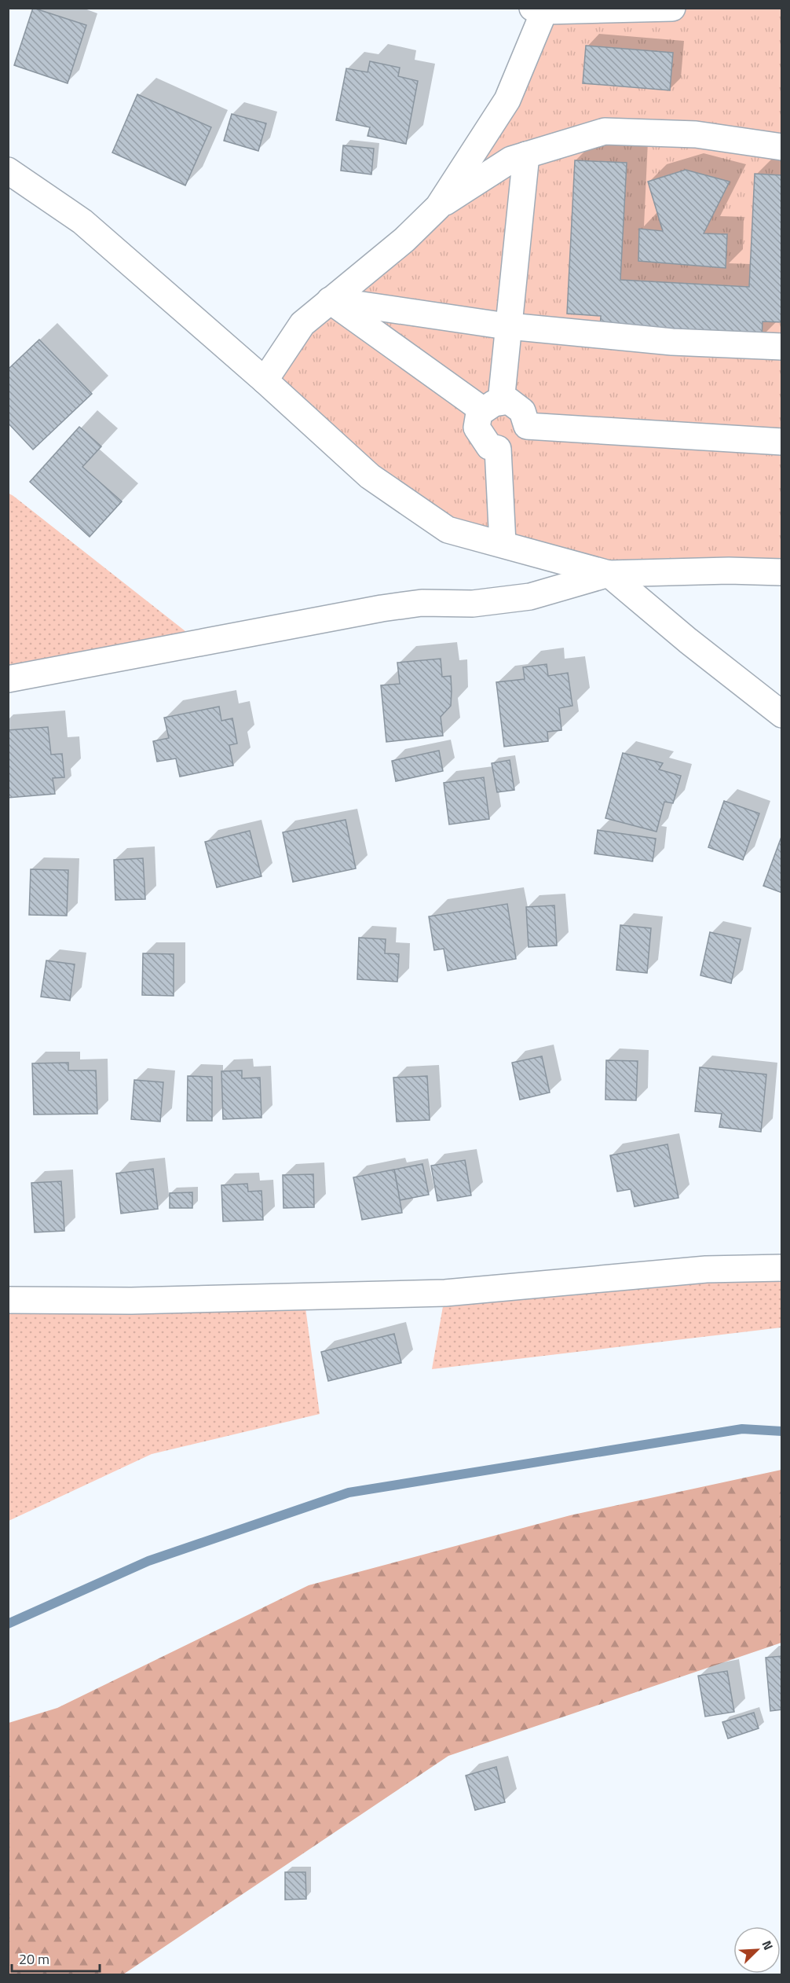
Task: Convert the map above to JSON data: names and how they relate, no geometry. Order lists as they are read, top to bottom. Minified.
{"scale_bar":"20 m","north":"top right"}
